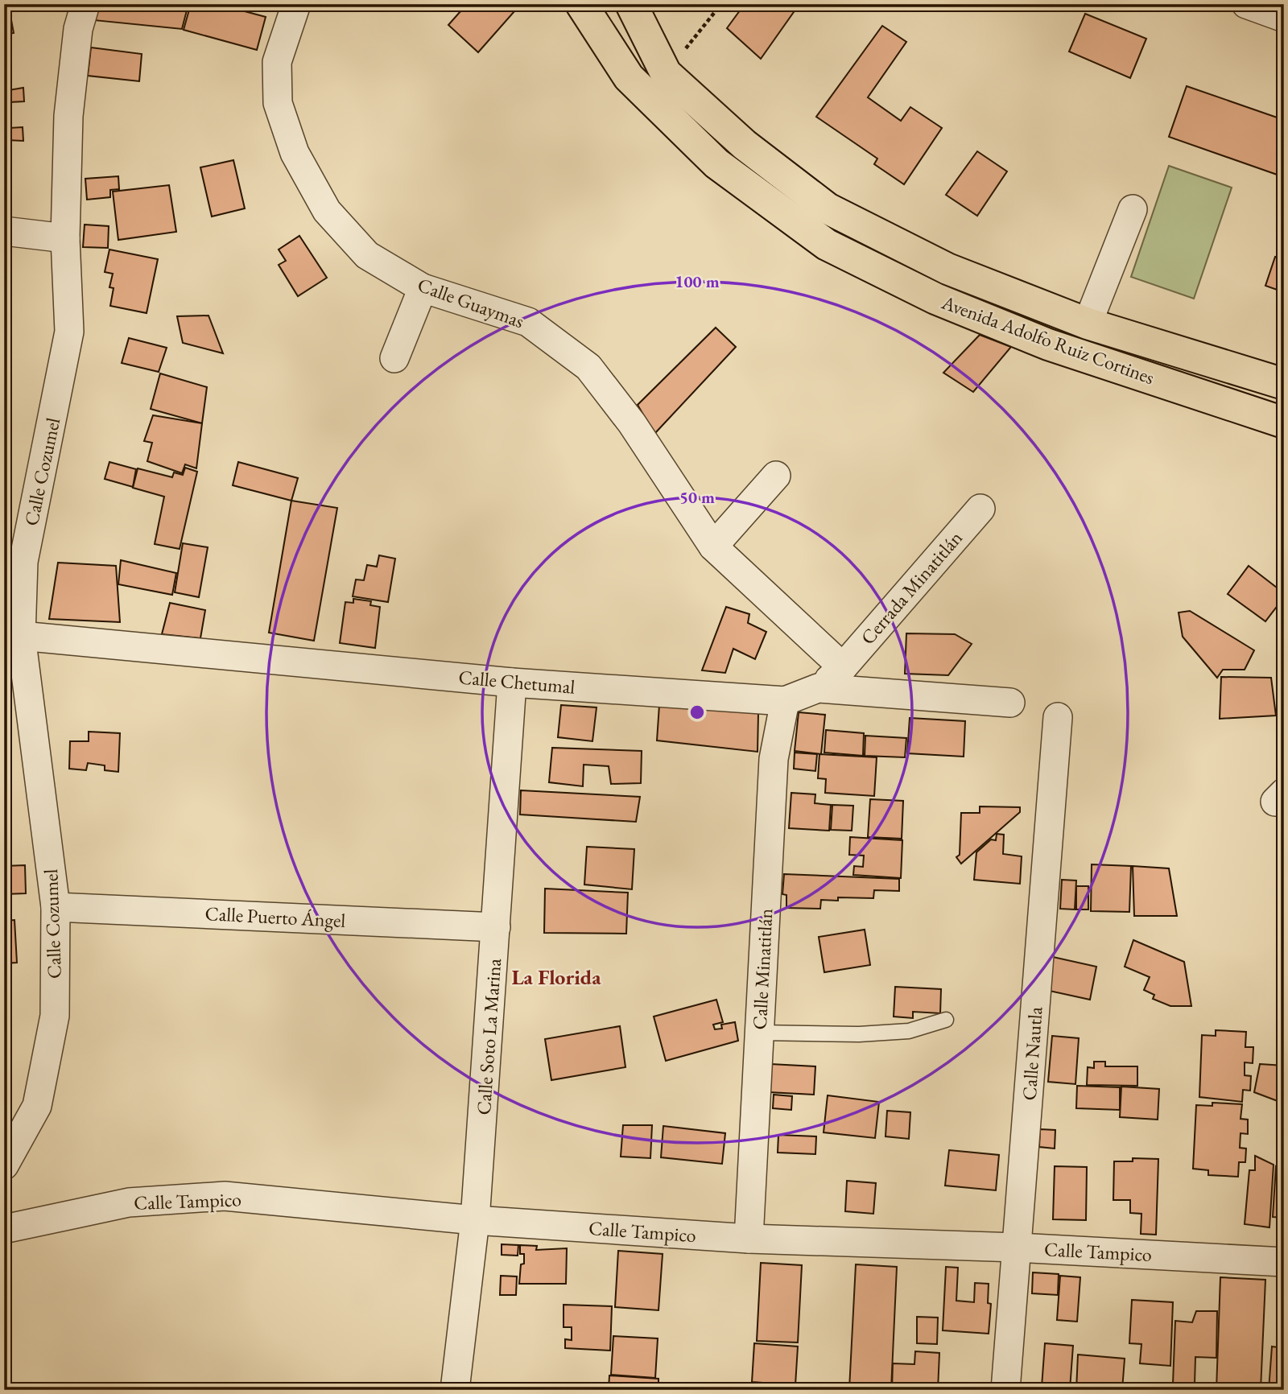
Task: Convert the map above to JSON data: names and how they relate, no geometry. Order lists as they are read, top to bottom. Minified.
{"streets":{"main road":["Avenida Adolfo Ruiz Cortines"],"street":["Calle Guaymas","Calle Cozumel","Cerrada Minatitlán","Calle Chetumal","Calle Puerto Ángel","Calle Minatitlán","Calle Soto La Marina","Calle Nautla","Calle Tampico"]},"crossings":[["Calle Guaymas","Cerrada Minatitlán"],["Calle Cozumel","Calle Chetumal"],["Calle Cozumel","Calle Puerto Ángel"],["Calle Chetumal","Calle Minatitlán"],["Calle Chetumal","Calle Soto La Marina"],["Calle Puerto Ángel","Calle Soto La Marina"],["Calle Minatitlán","Calle Tampico"],["Calle Soto La Marina","Calle Tampico"],["Calle Nautla","Calle Tampico"]],"districts":["La Florida"],"rings":["100 m","50 m"]}
